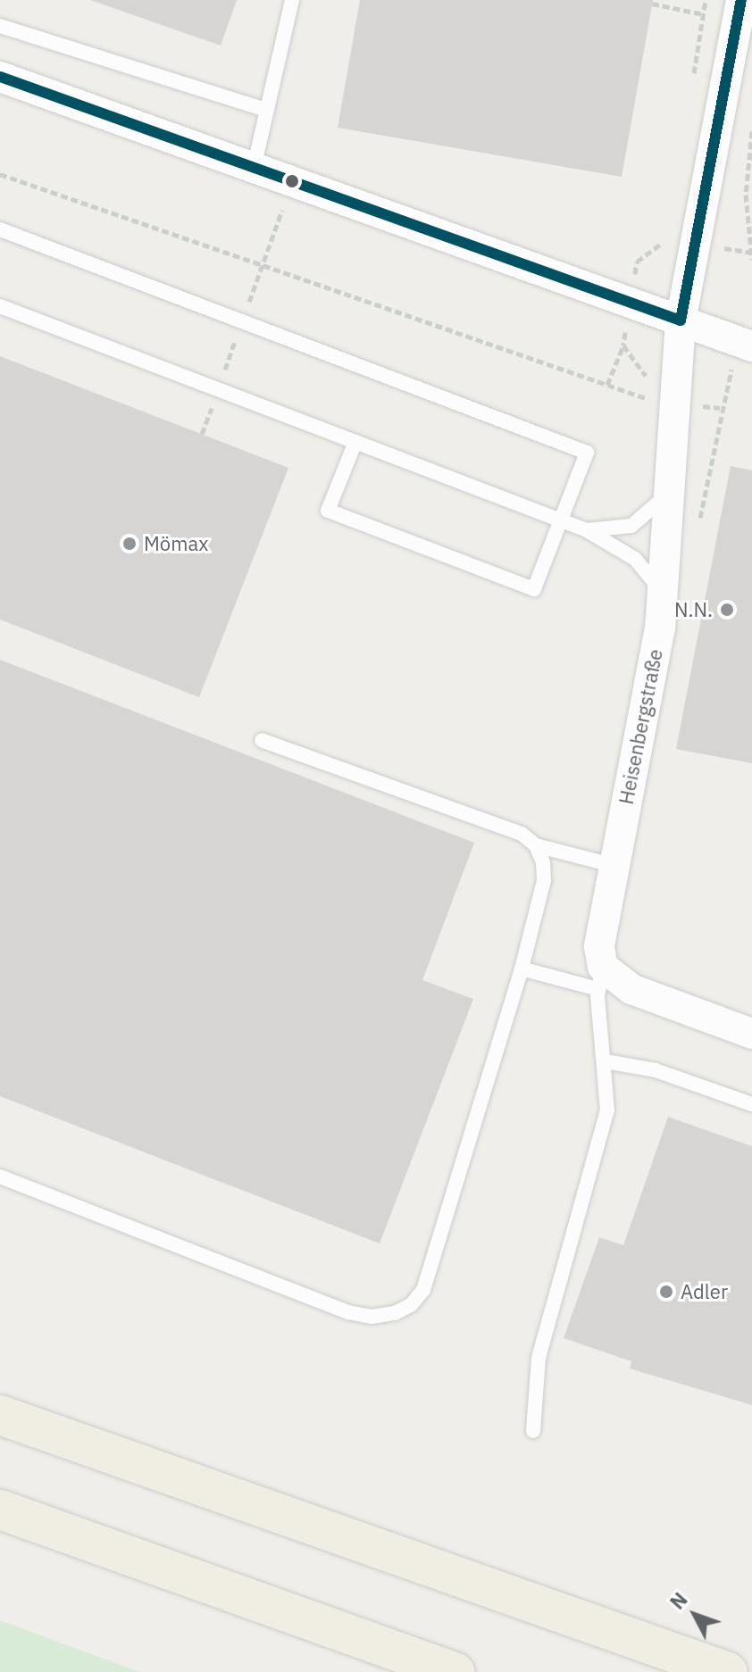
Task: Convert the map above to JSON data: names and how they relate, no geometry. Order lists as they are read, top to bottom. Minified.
{"streets":{"street":["Heisenbergstraße"]},"places":["Mömax","N.N.","Adler"],"north":"top left"}
